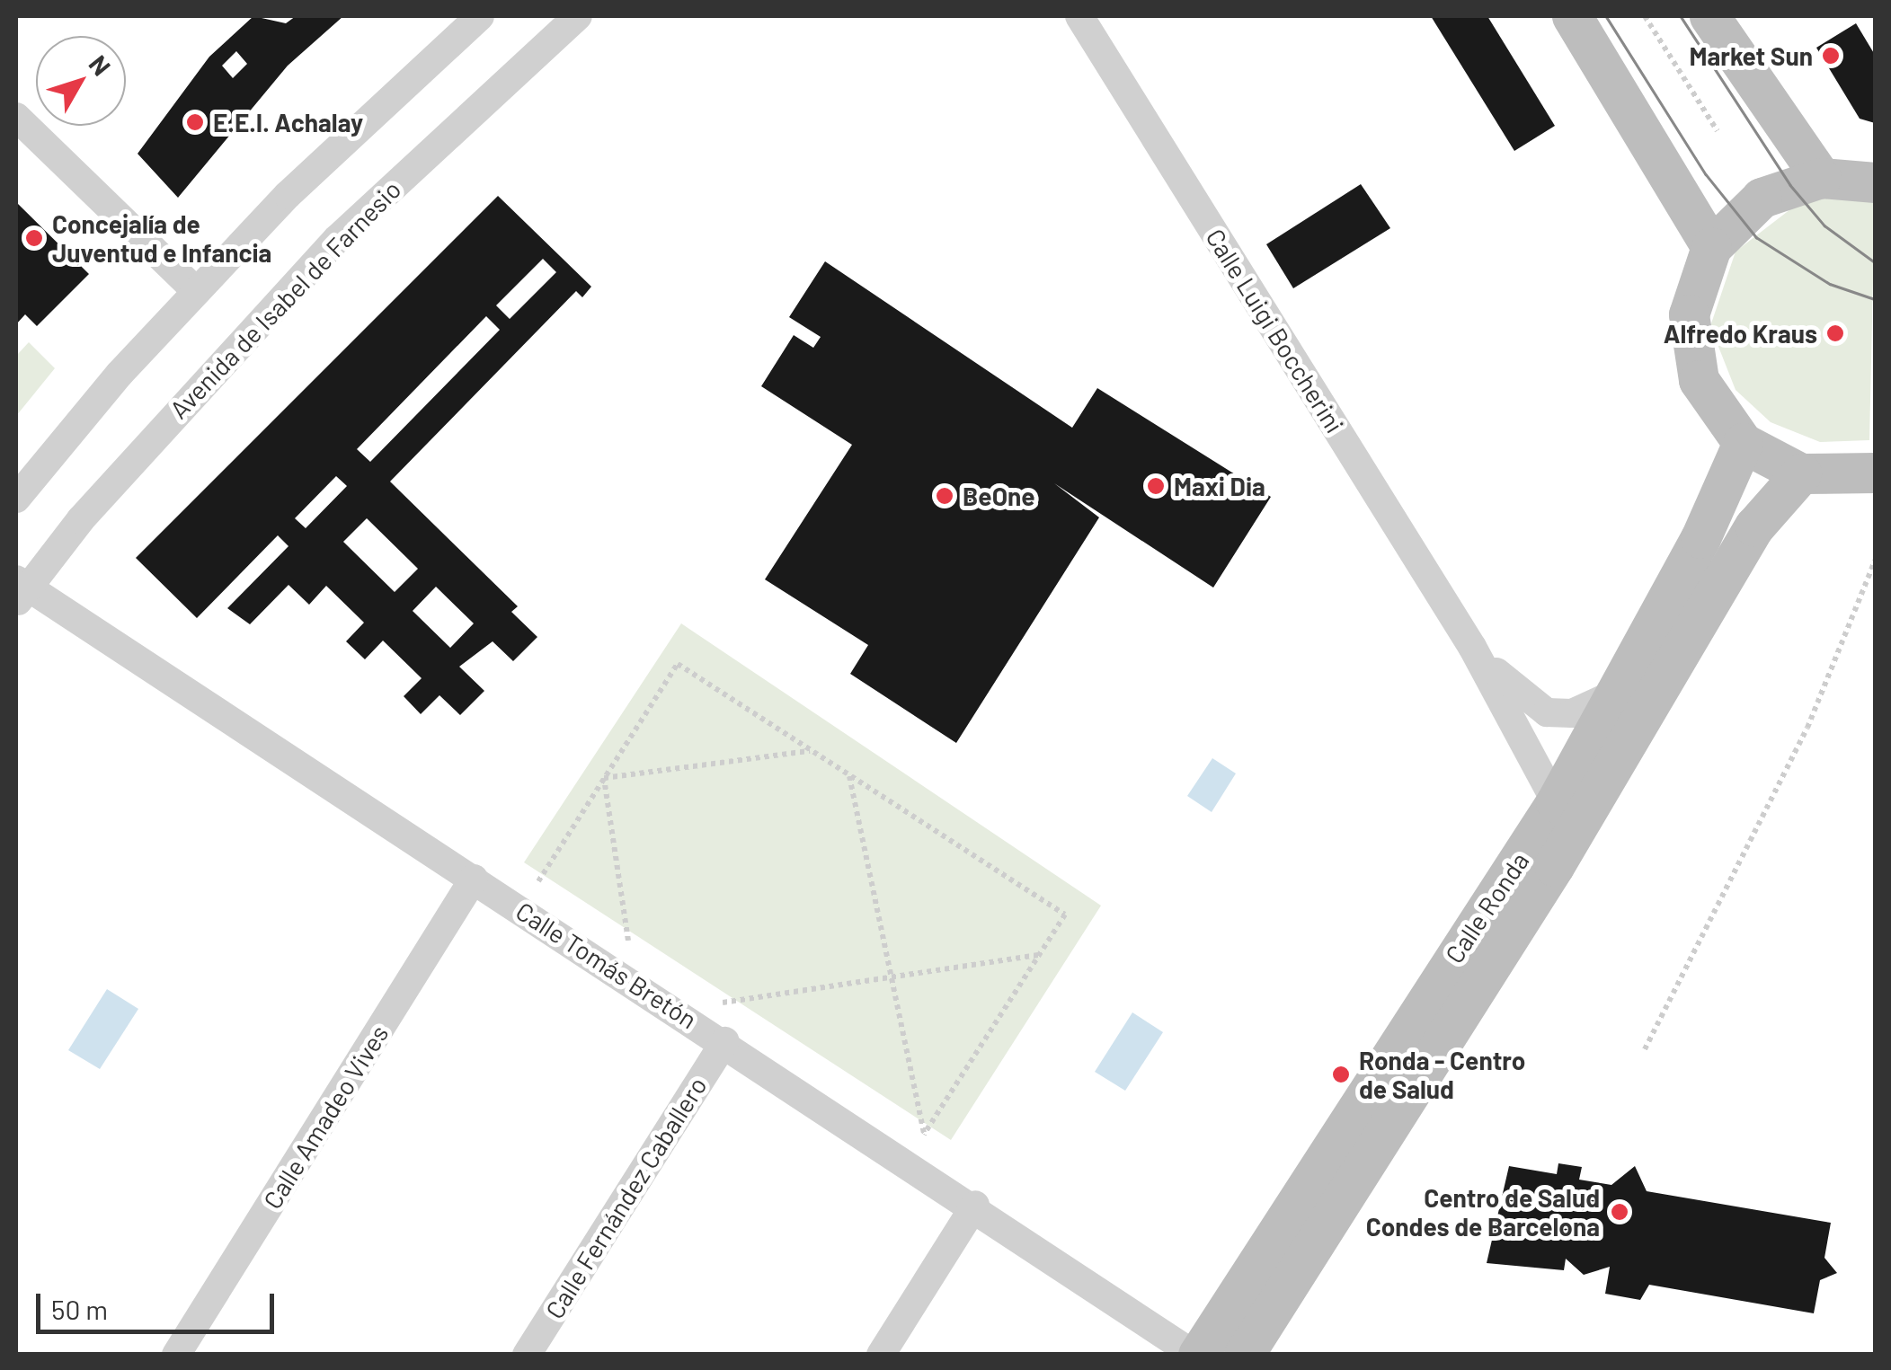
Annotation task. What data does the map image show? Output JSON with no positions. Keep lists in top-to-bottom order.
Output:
{
  "streets": {
    "street": [
      "Avenida de Isabel de Farnesio",
      "Calle Luigi Boccherini",
      "Calle Ronda",
      "Calle Tomás Bretón",
      "Calle Amadeo Vives",
      "Calle Fernández Caballero"
    ]
  },
  "crossings": [
    ["Avenida de Isabel de Farnesio", "Calle Tomás Bretón"],
    ["Calle Luigi Boccherini", "Calle Ronda"],
    ["Calle Ronda", "Calle Tomás Bretón"],
    ["Calle Tomás Bretón", "Calle Amadeo Vives"],
    ["Calle Tomás Bretón", "Calle Fernández Caballero"]
  ],
  "places": [
    "Market Sun",
    "E.E.I. Achalay",
    "Concejalía de Juventud e Infancia",
    "Alfredo Kraus",
    "Maxi Dia",
    "BeOne",
    "Ronda - Centro de Salud",
    "Centro de Salud Condes de Barcelona"
  ],
  "scale_bar": "50 m",
  "north": "top right"
}
